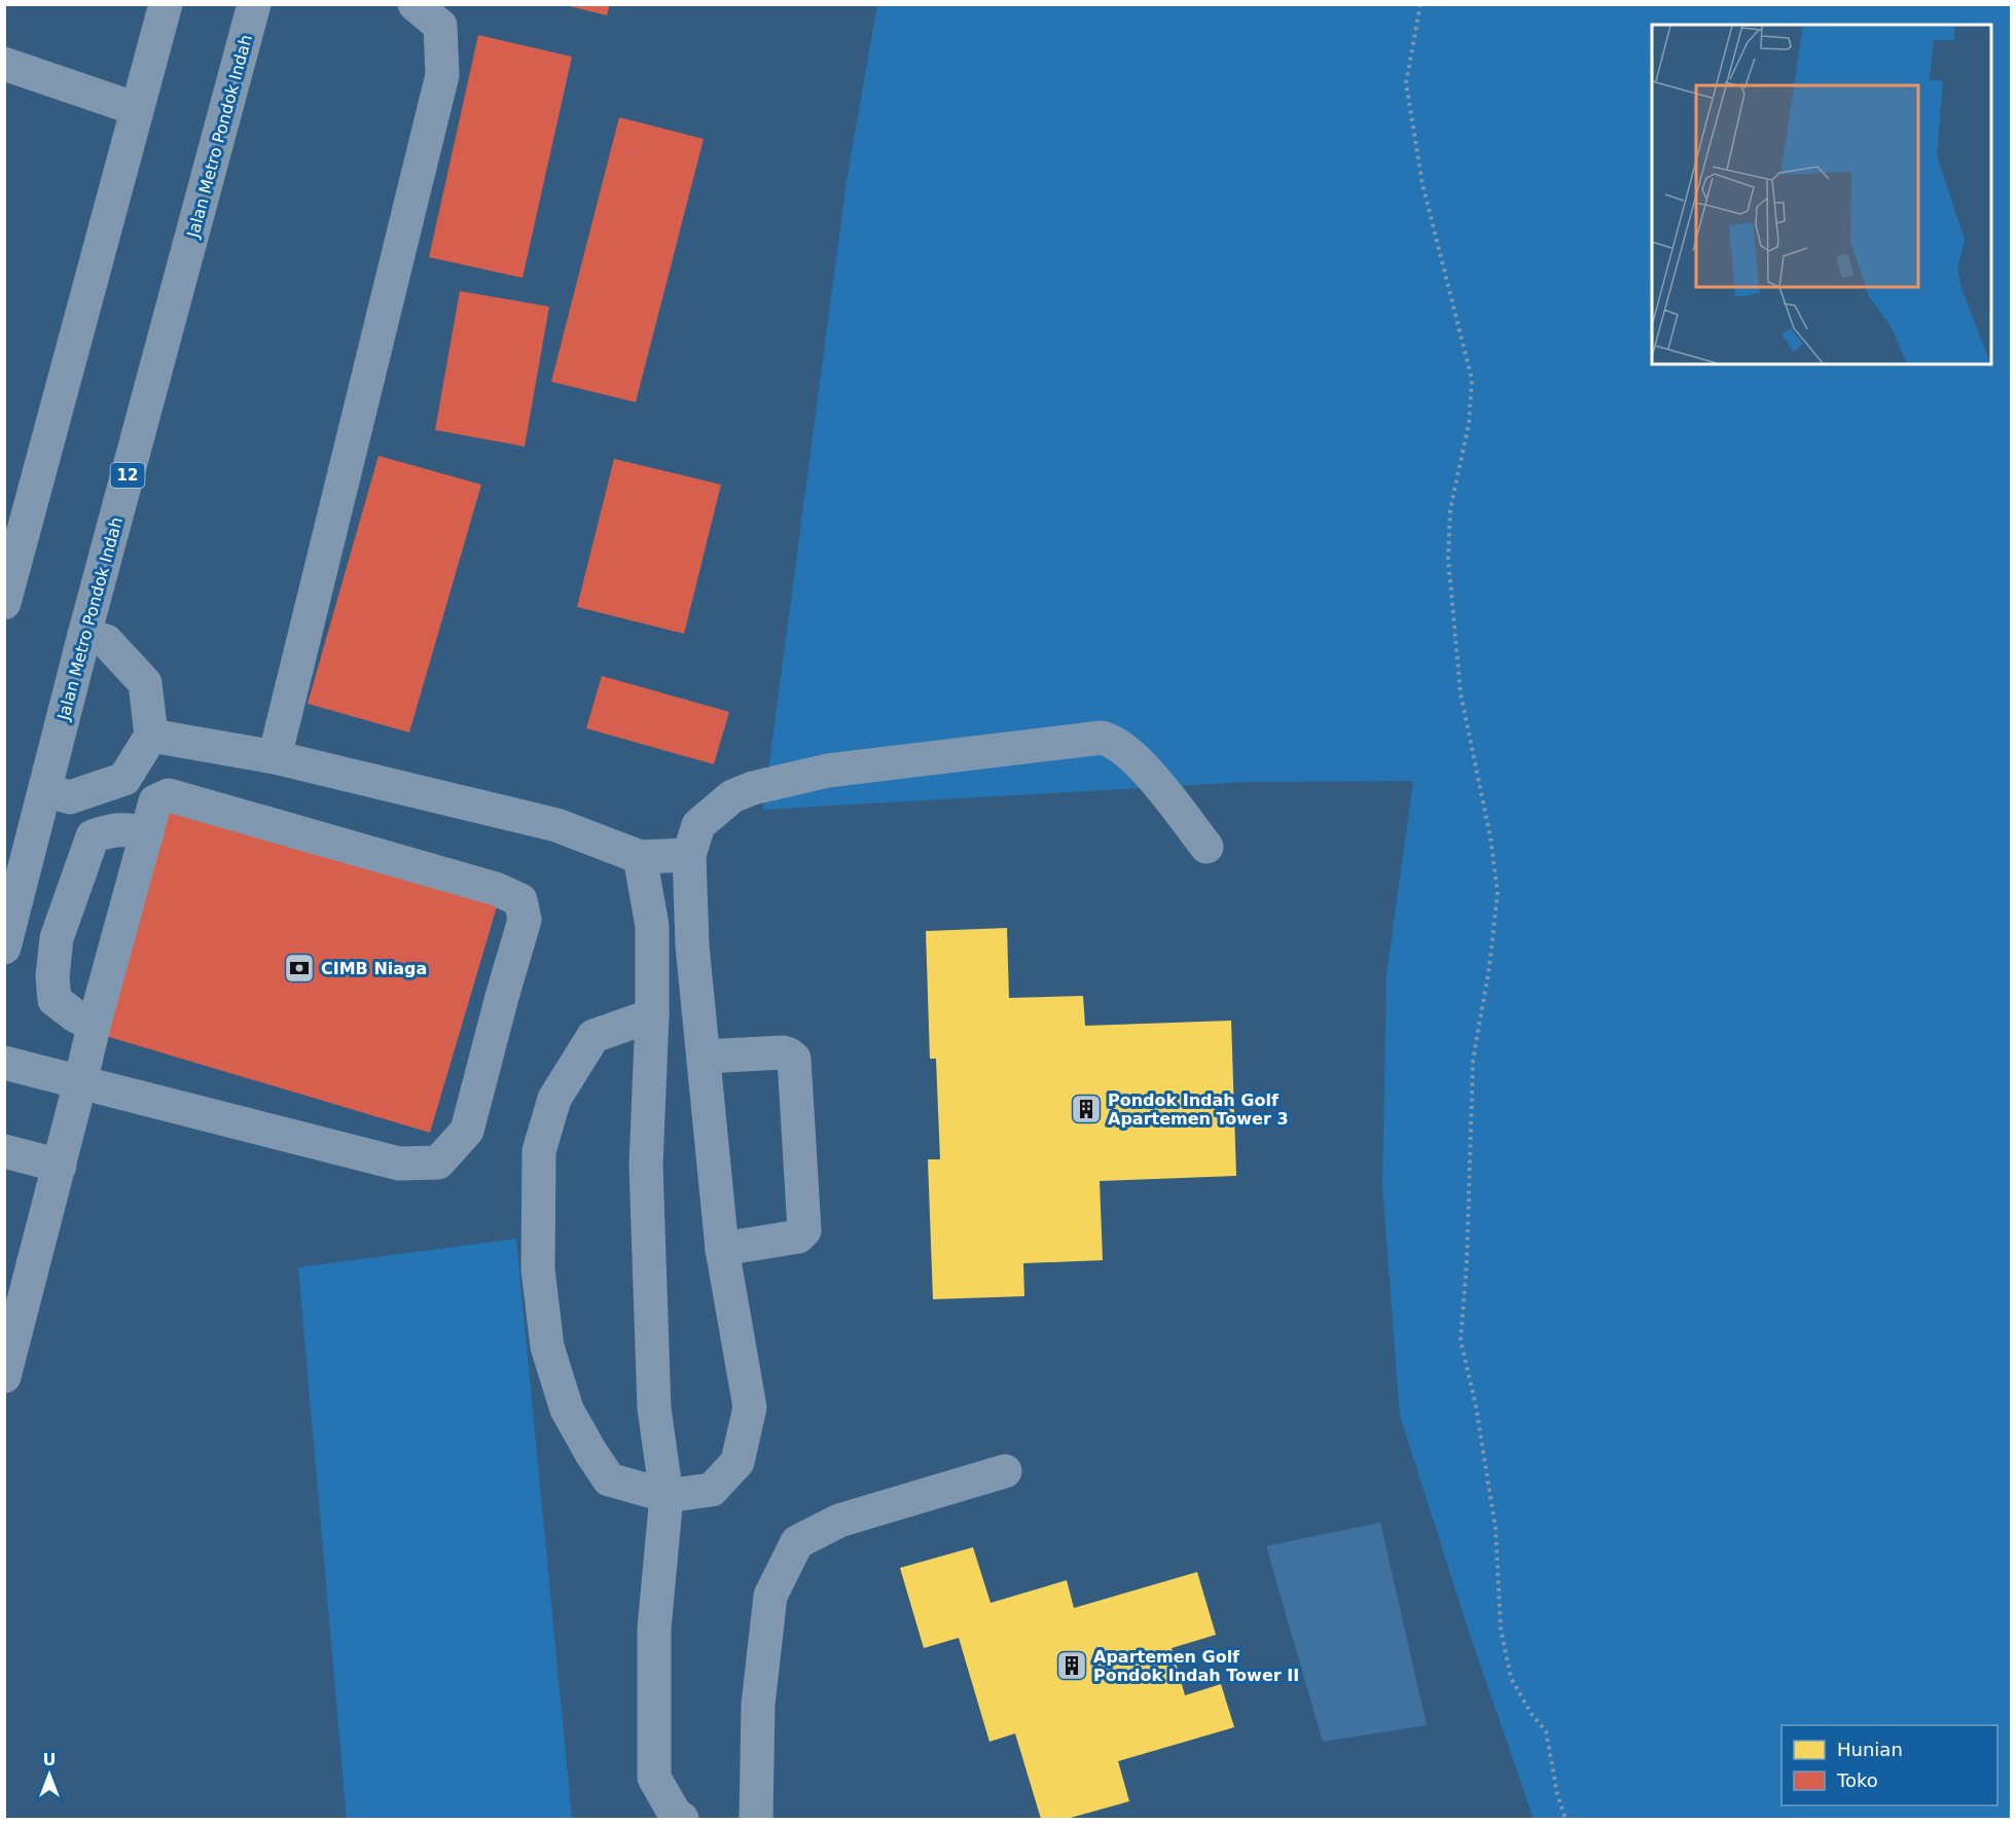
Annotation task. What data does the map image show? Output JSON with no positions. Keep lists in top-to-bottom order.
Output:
{
  "streets": {
    "highway": ["Jalan Metro Pondok Indah", "12"]
  },
  "places": {
    "bank": ["CIMB Niaga"],
    "building": ["Pondok Indah Golf Apartemen Tower 3", "Apartemen Golf Pondok Indah Tower II"]
  },
  "legend": ["Hunian", "Toko"],
  "north": "top"
}
